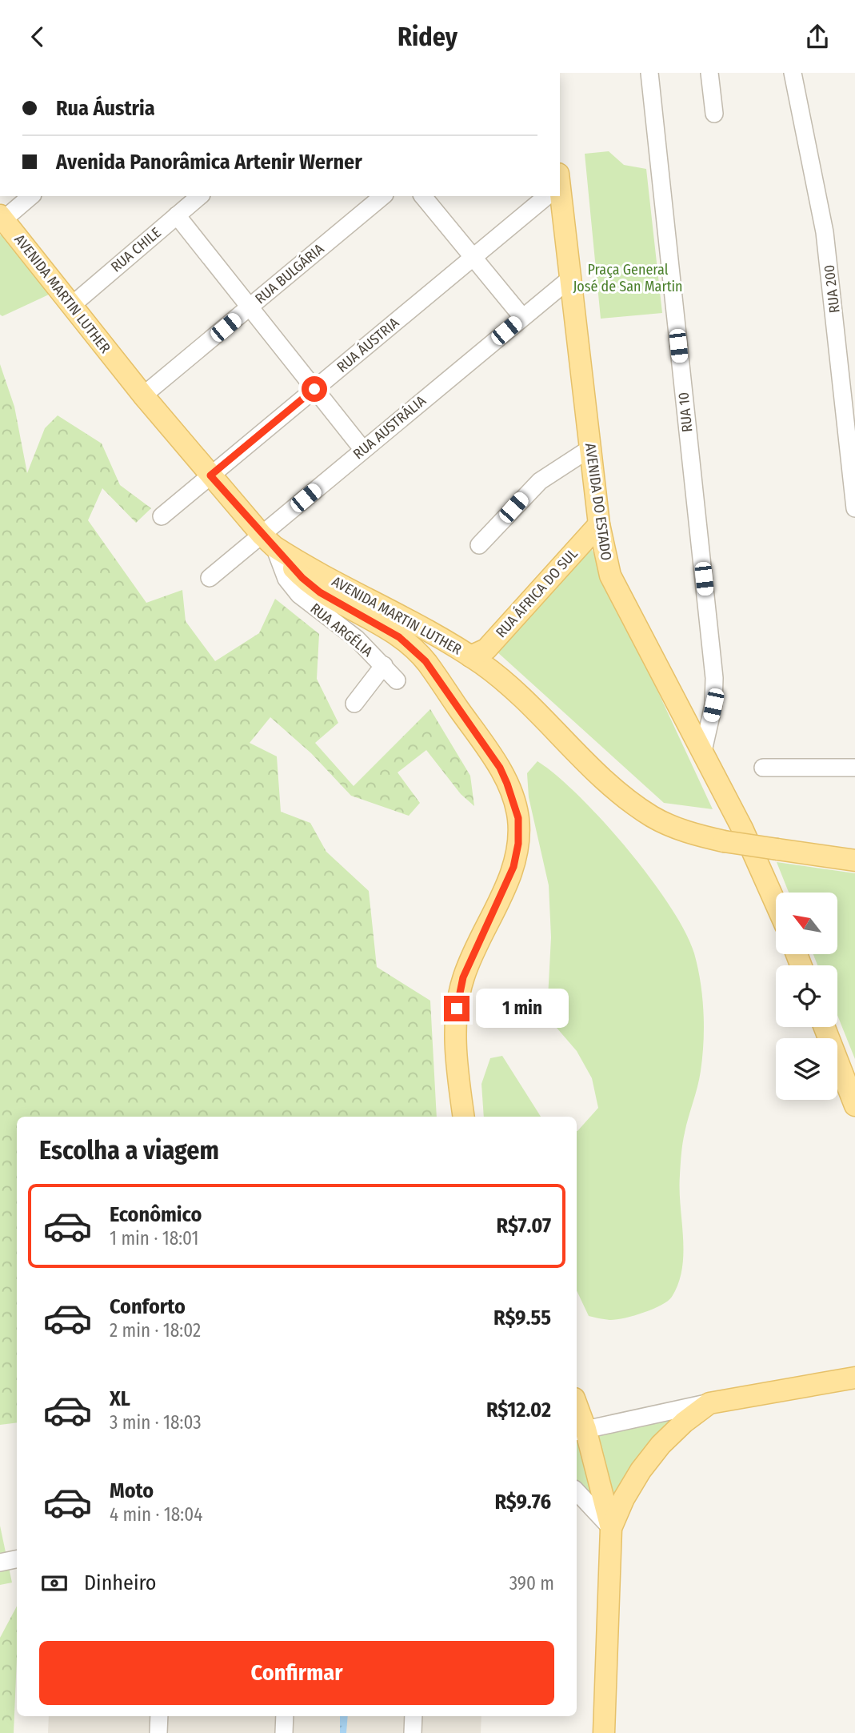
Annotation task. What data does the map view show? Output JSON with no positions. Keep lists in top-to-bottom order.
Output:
{
  "streets": {
    "main road": ["AVENIDA MARTIN LUTHER", "AVENIDA DO ESTADO", "RUA ÁFRICA DO SUL"],
    "street": [
      "RUA CHILE",
      "RUA BULGÁRIA",
      "RUA 200",
      "RUA ÁUSTRIA",
      "RUA 10",
      "RUA AUSTRÁLIA",
      "RUA ARGÉLIA"
    ]
  },
  "crossings": [
    ["RUA CHILE", "AVENIDA MARTIN LUTHER"],
    ["RUA BULGÁRIA", "AVENIDA MARTIN LUTHER"],
    ["AVENIDA MARTIN LUTHER", "RUA ÁUSTRIA"],
    ["AVENIDA MARTIN LUTHER", "RUA AUSTRÁLIA"],
    ["AVENIDA MARTIN LUTHER", "RUA ÁFRICA DO SUL"],
    ["AVENIDA MARTIN LUTHER", "RUA ARGÉLIA"],
    ["RUA 10", "AVENIDA DO ESTADO"],
    ["RUA AUSTRÁLIA", "AVENIDA DO ESTADO"],
    ["RUA AUSTRÁLIA", "RUA ARGÉLIA"],
    ["AVENIDA DO ESTADO", "RUA ÁFRICA DO SUL"]
  ],
  "parks": ["Praça General José de San Martin"],
  "north": "top left",
  "page": {
    "header": "Ridey",
    "banner": ["Rua Áustria", "Avenida Panorâmica Artenir Werner"],
    "bubble": "1 min",
    "heading": "Escolha a viagem",
    "list": [
      {
        "name": "Econômico",
        "note": "1 min · 18:01",
        "value": "R$7.07"
      },
      {
        "name": "Conforto",
        "note": "2 min · 18:02",
        "value": "R$9.55"
      },
      {
        "name": "XL",
        "note": "3 min · 18:03",
        "value": "R$12.02"
      },
      {
        "name": "Moto",
        "note": "4 min · 18:04",
        "value": "R$9.76"
      }
    ],
    "pay": ["Dinheiro", "390 m"],
    "buttons": "Confirmar"
  }
}
